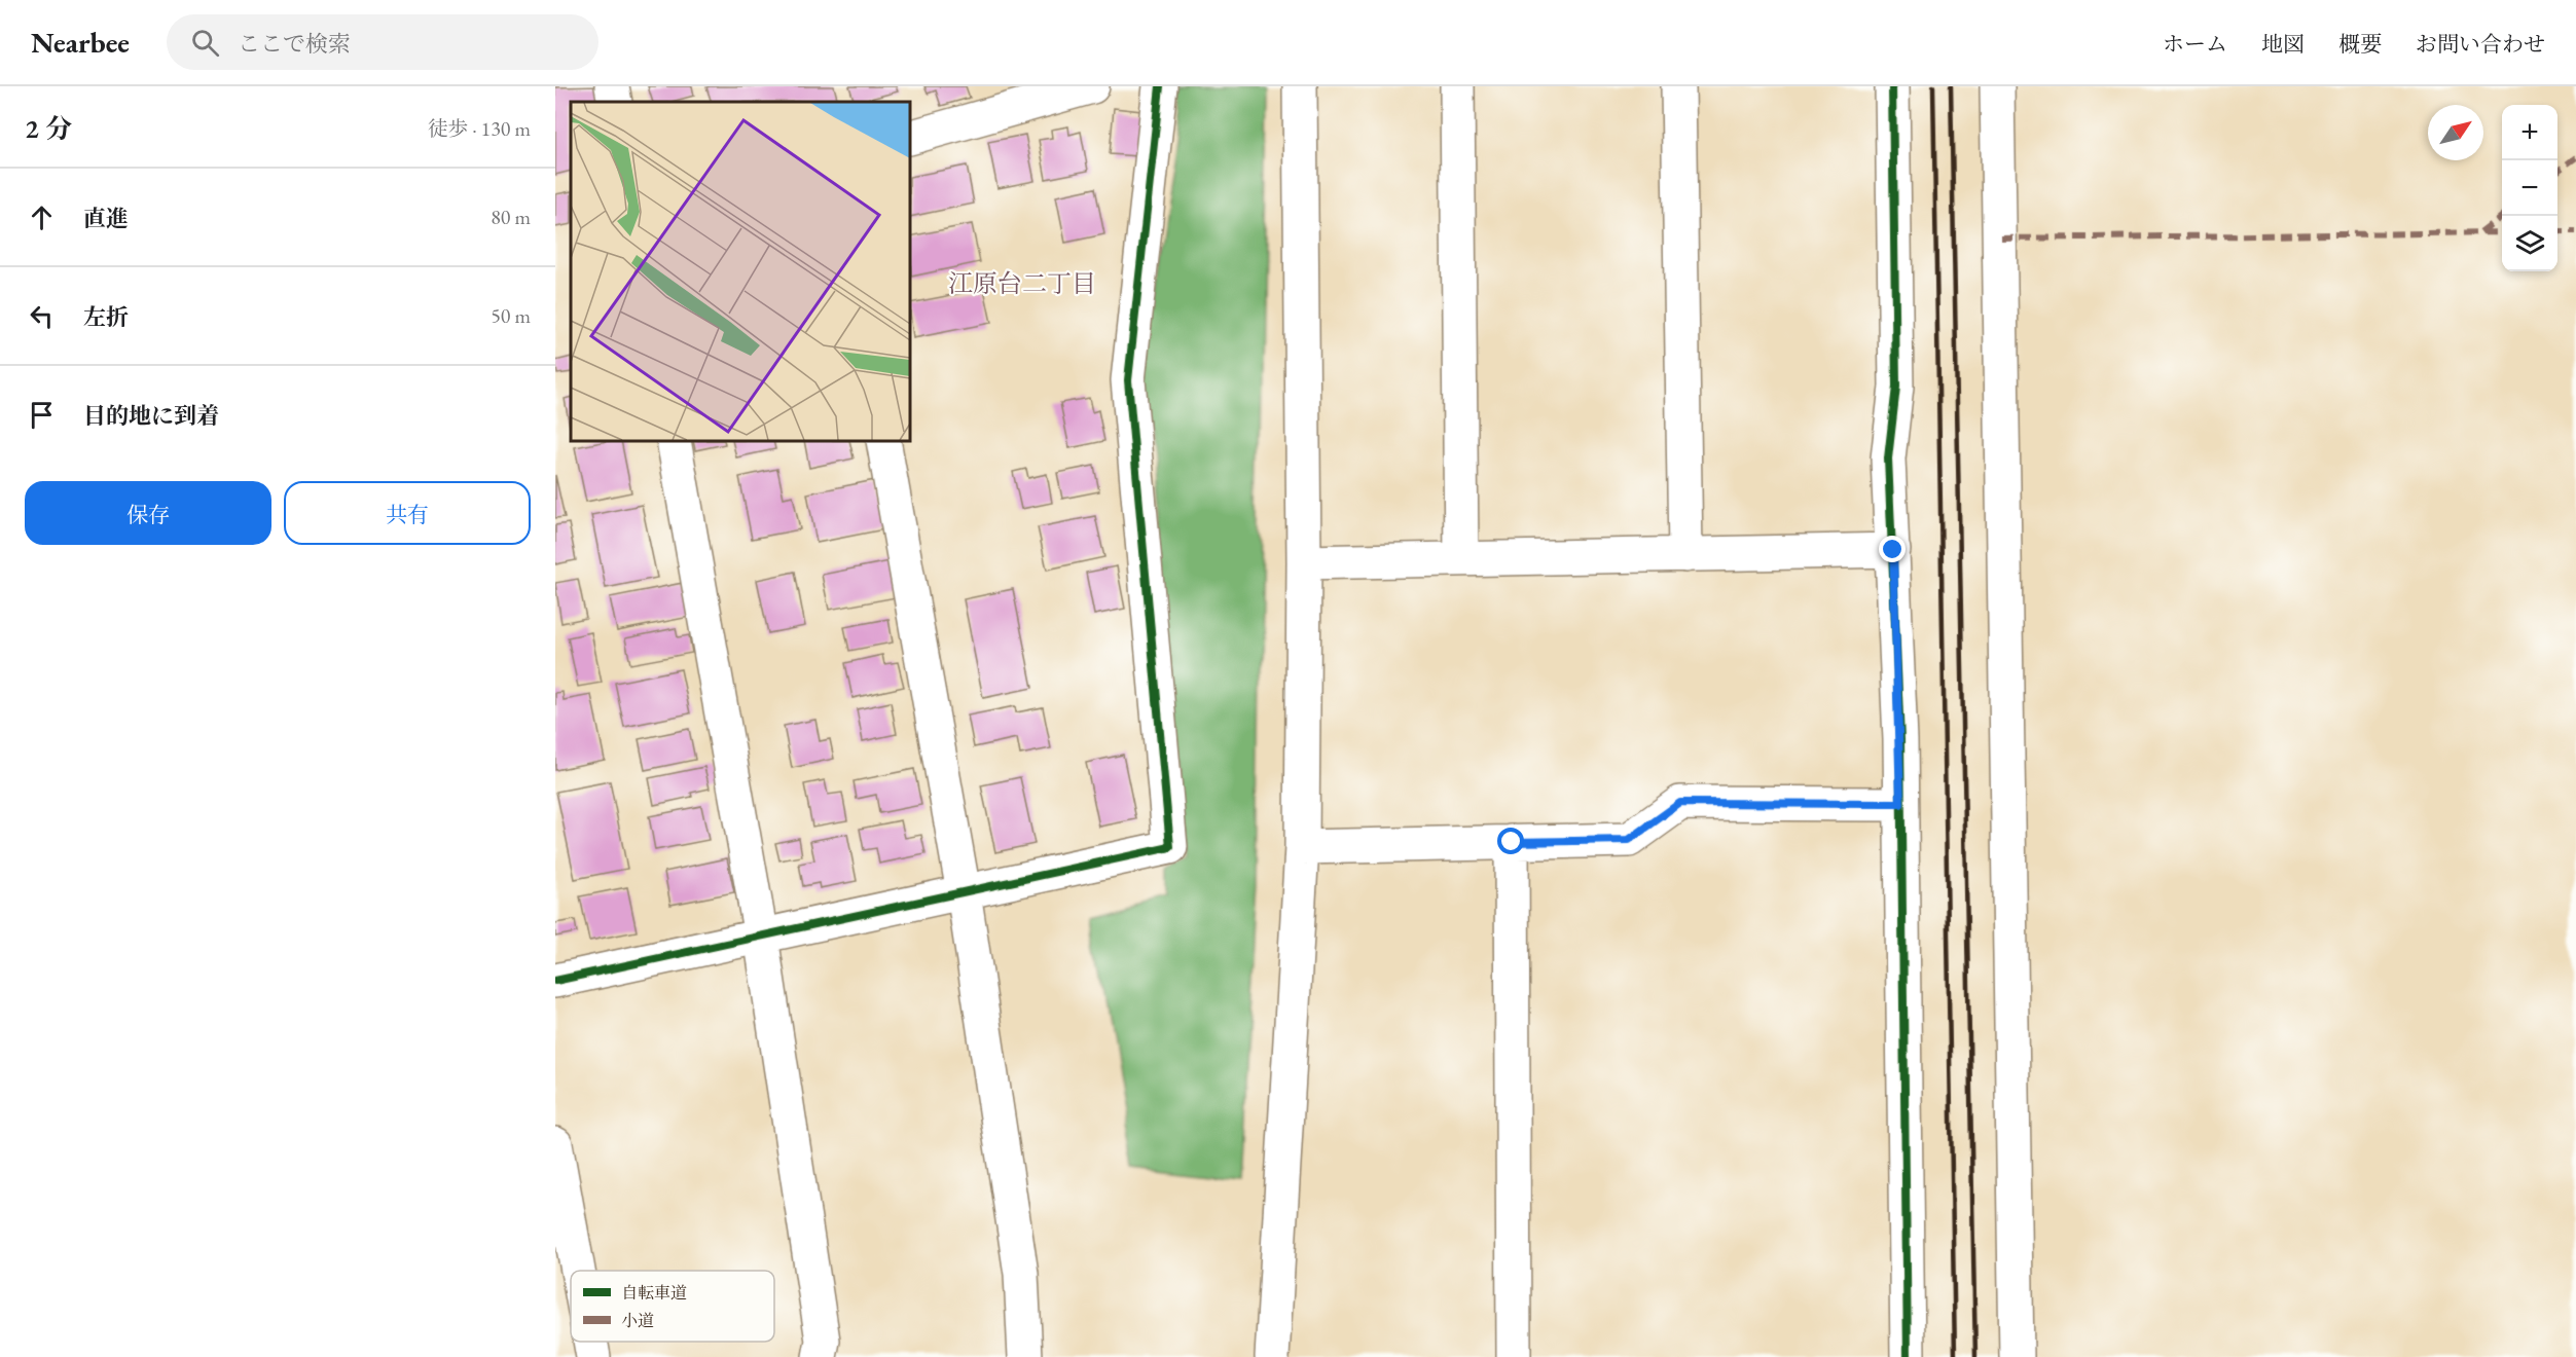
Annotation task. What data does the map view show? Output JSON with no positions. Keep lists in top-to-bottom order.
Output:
{
  "districts": ["江原台二丁目"],
  "legend": ["自転車道", "小道"],
  "north": "top right",
  "page": {
    "header": "Nearbee",
    "search": "ここで検索",
    "nav": [
      "ホーム",
      "地図",
      "概要",
      "お問い合わせ"
    ],
    "heading": ["2 分", "徒歩 · 130 m"],
    "map_buttons": ["+", "−"],
    "list": [
      ["直進", "80 m"],
      ["左折", "50 m"],
      "目的地に到着"
    ],
    "buttons": ["保存", "共有"]
  }
}
